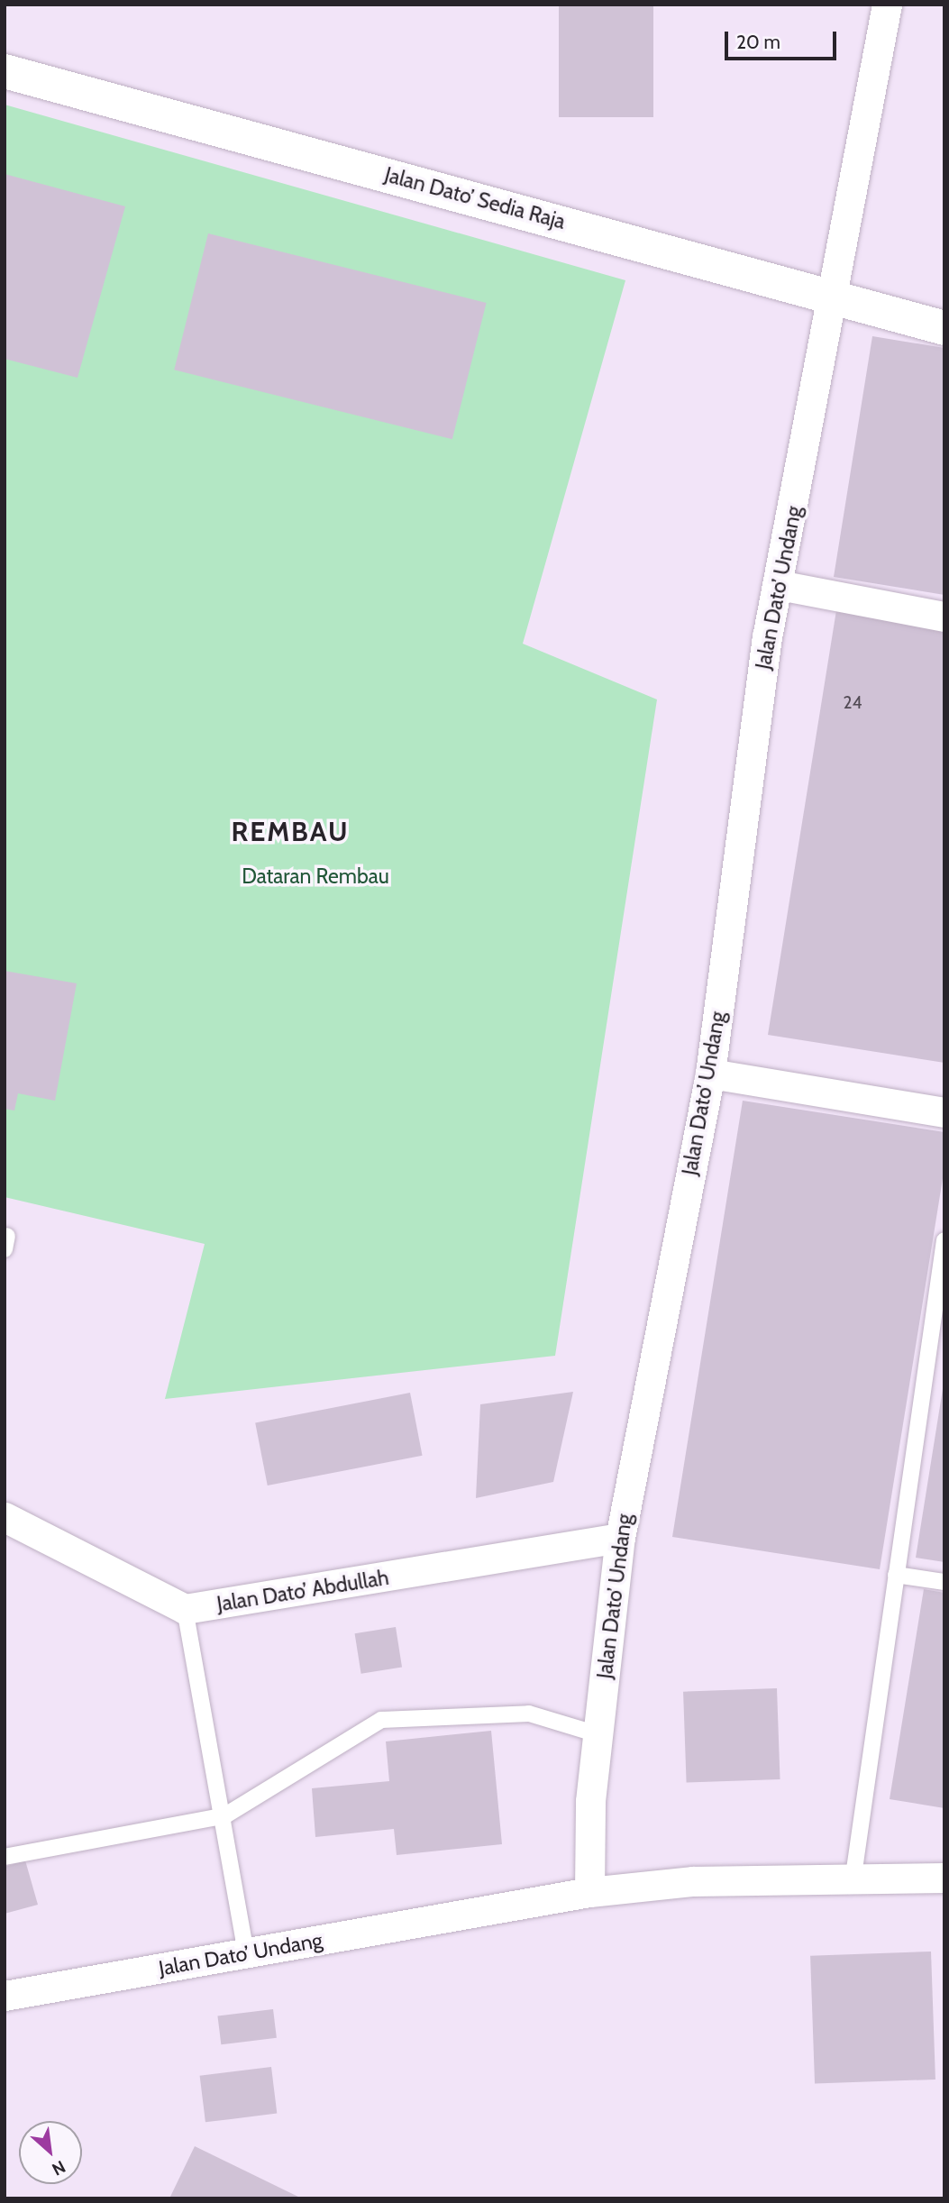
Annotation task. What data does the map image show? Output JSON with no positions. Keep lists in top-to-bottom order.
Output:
{
  "streets": {
    "street": ["Jalan Dato’ Sedia Raja", "Jalan Dato’ Undang", "Jalan Dato’ Abdullah"]
  },
  "crossings": [
    ["Jalan Dato’ Sedia Raja", "Jalan Dato’ Undang"],
    ["Jalan Dato’ Undang", "Jalan Dato’ Abdullah"]
  ],
  "districts": ["REMBAU"],
  "parks": ["Dataran Rembau"],
  "house_numbers": ["24"],
  "scale_bar": "20 m",
  "north": "bottom right"
}
